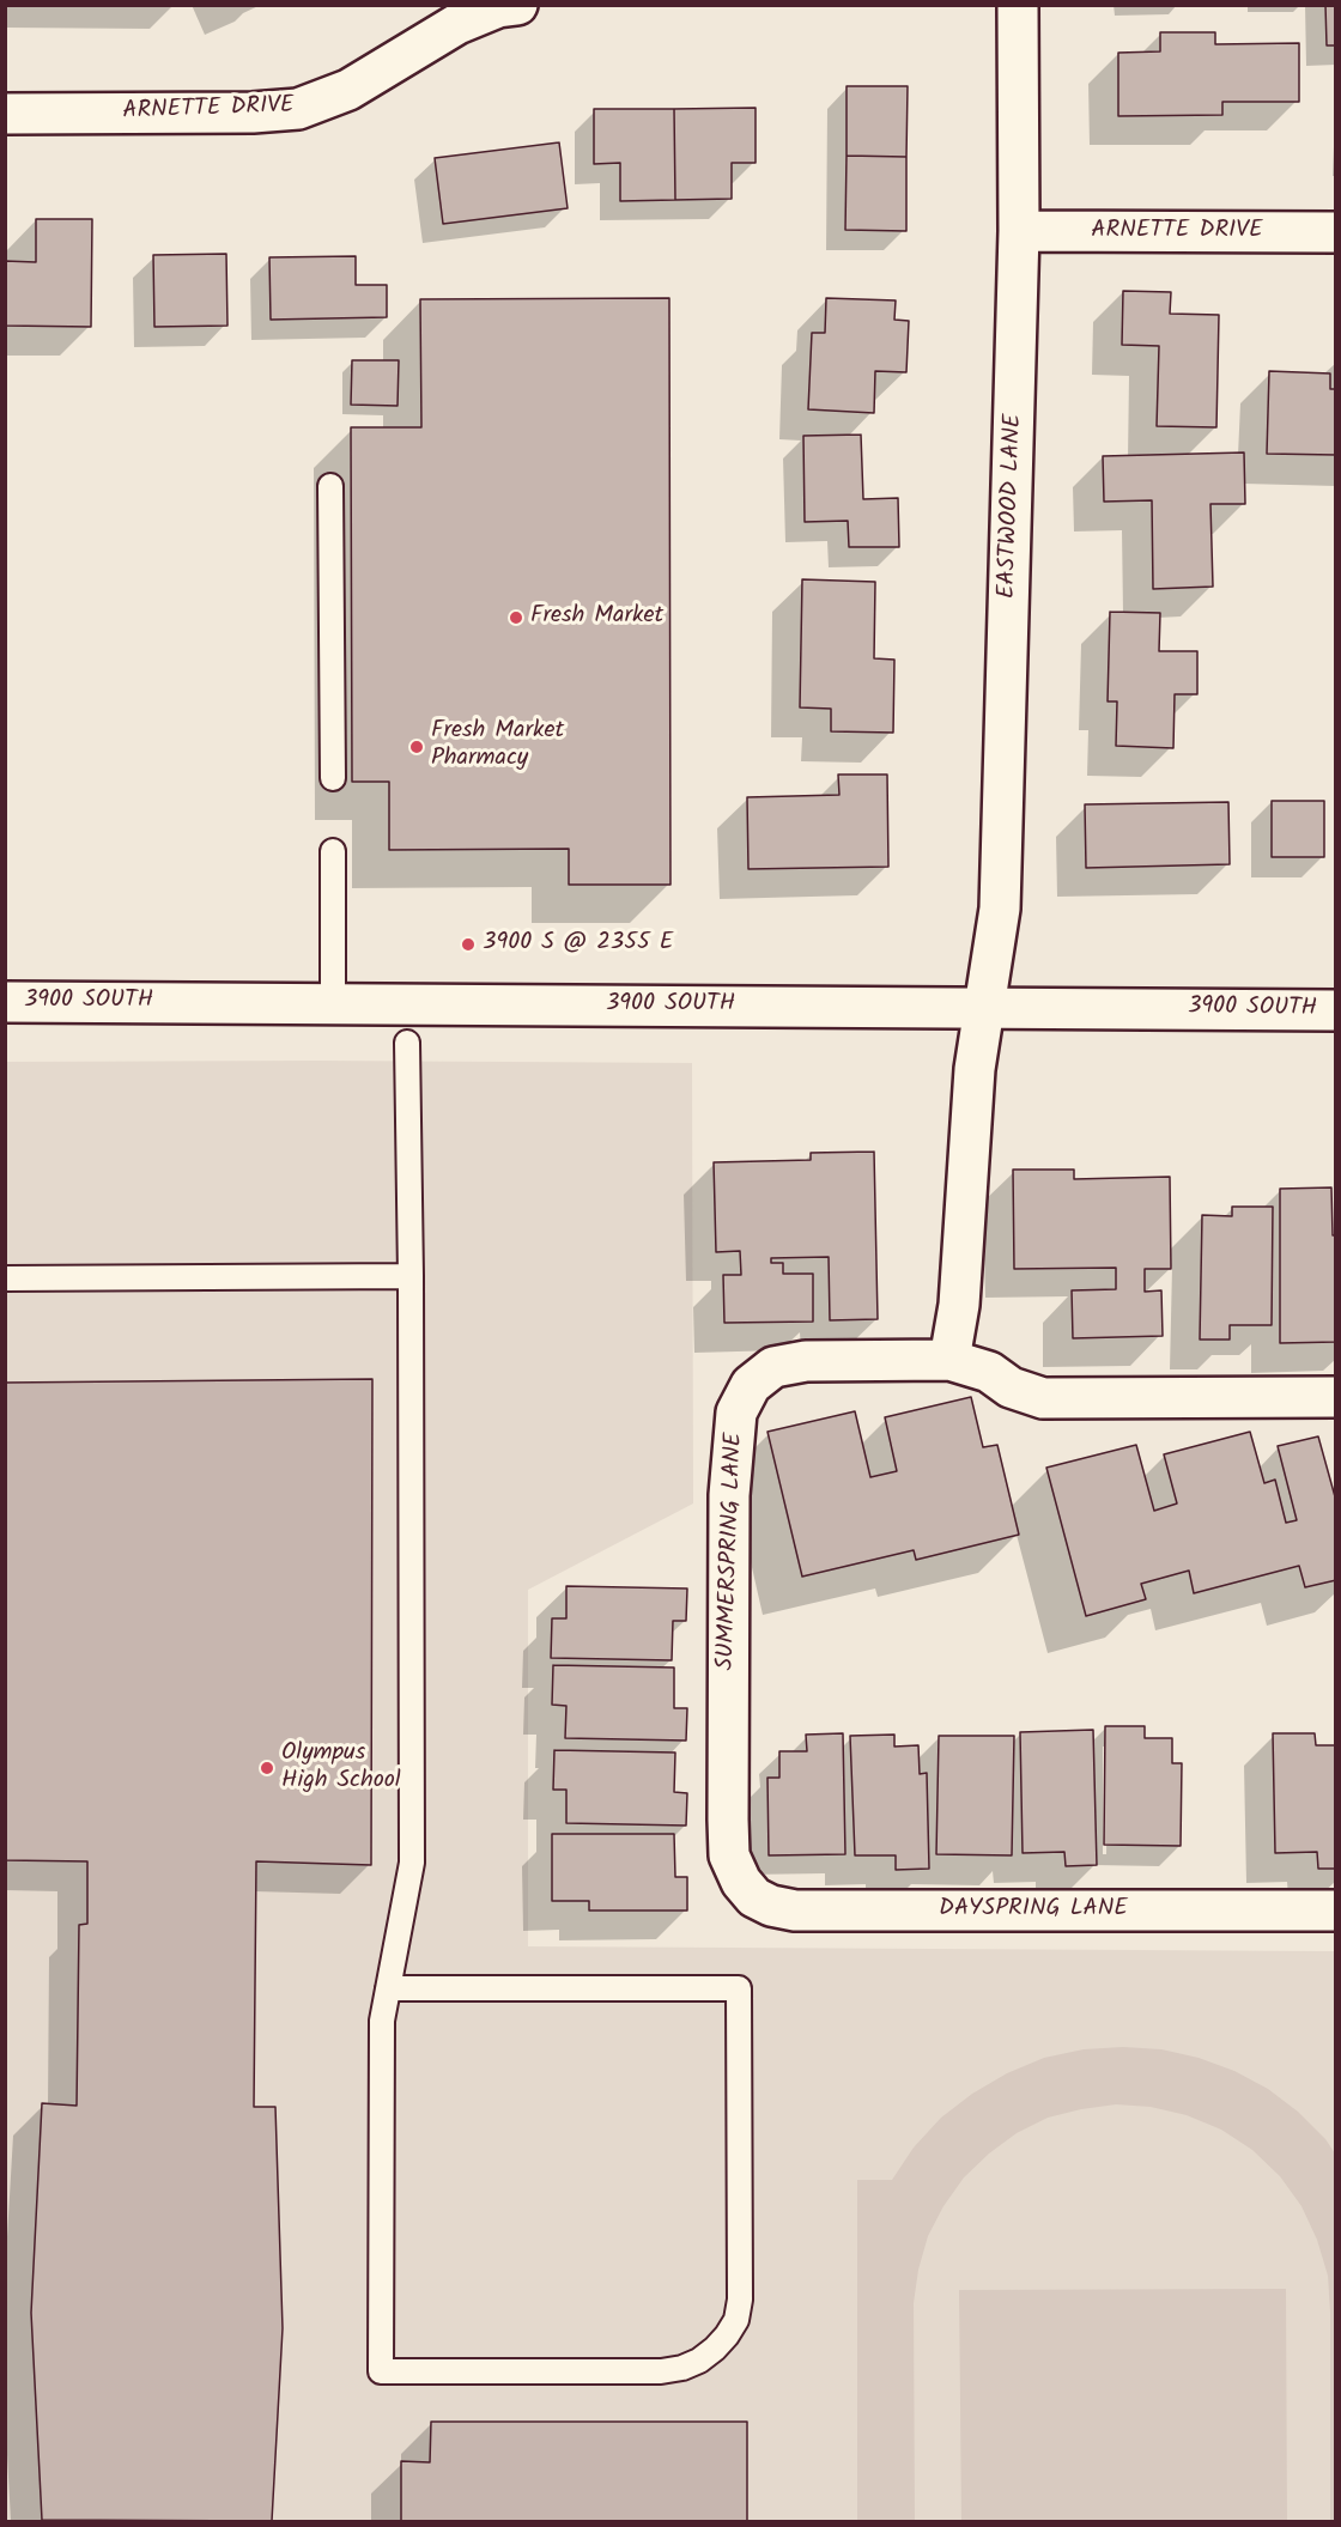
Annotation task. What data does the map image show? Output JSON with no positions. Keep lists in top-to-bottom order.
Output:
{
  "streets": {
    "street": [
      "ARNETTE DRIVE",
      "EASTWOOD LANE",
      "3900 SOUTH",
      "SUMMERSPRING LANE",
      "DAYSPRING LANE"
    ]
  },
  "crossings": [
    ["ARNETTE DRIVE", "EASTWOOD LANE"],
    ["EASTWOOD LANE", "3900 SOUTH"],
    ["SUMMERSPRING LANE", "DAYSPRING LANE"]
  ],
  "places": [
    "Fresh Market",
    "Fresh Market Pharmacy",
    "3900 S @ 2355 E",
    "Olympus High School"
  ]
}
